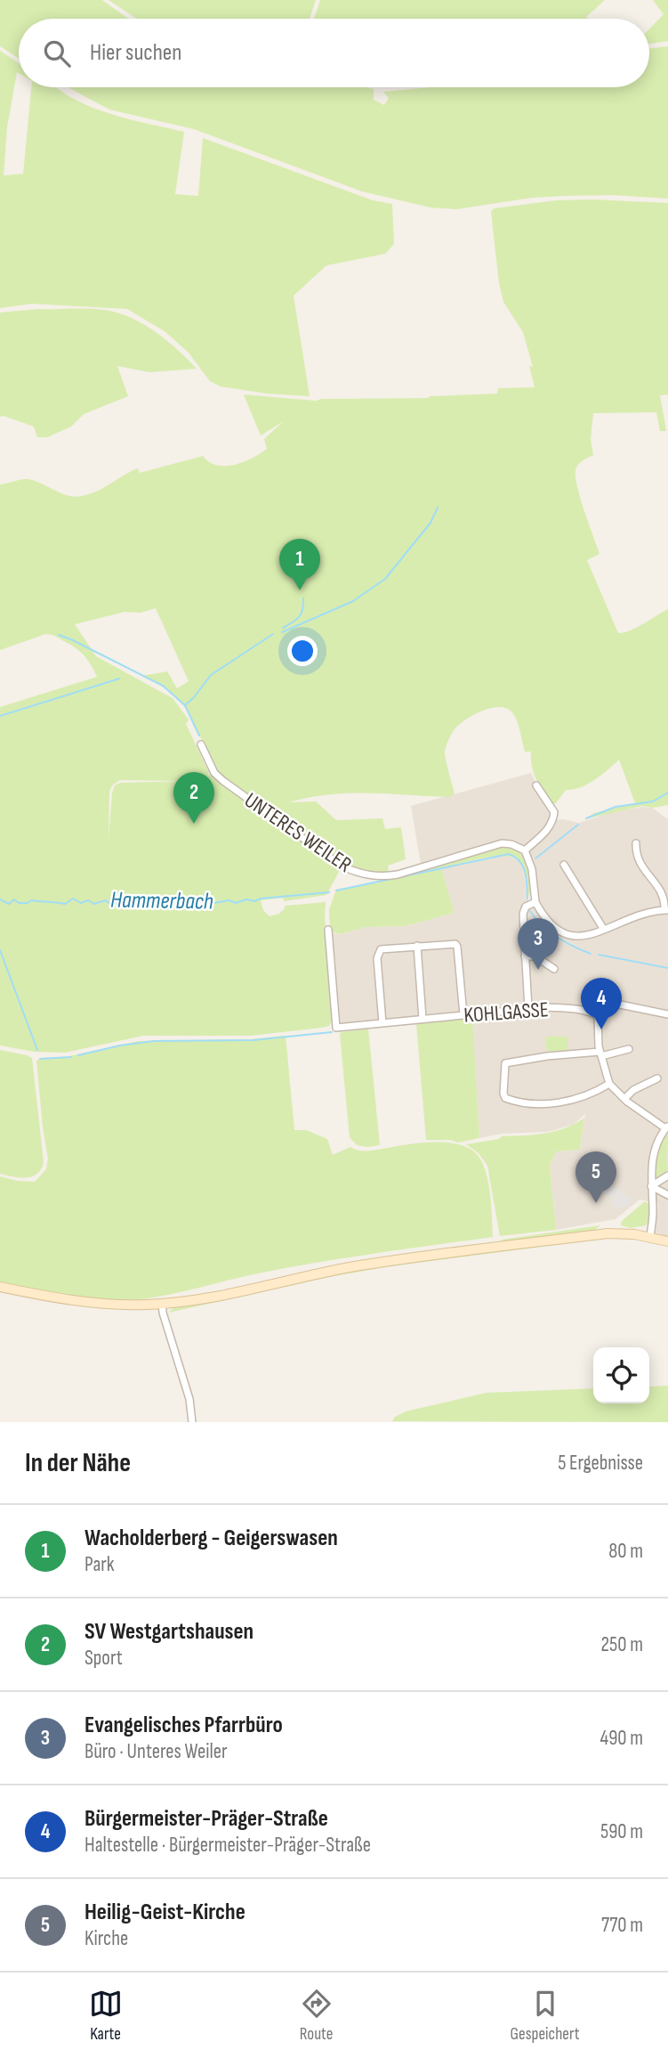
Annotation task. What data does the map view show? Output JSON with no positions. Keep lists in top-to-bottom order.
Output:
{
  "streets": {
    "street": ["UNTERES WEILER", "KOHLGASSE"]
  },
  "water": ["Hammerbach"],
  "page": {
    "search": "Hier suchen",
    "pins": [
      "1",
      "2",
      "3",
      "4",
      "5"
    ],
    "heading": ["In der Nähe", "5 Ergebnisse"],
    "list": [
      {
        "mark": "1",
        "name": "Wacholderberg - Geigerswasen",
        "note": "Park",
        "value": "80 m"
      },
      {
        "mark": "2",
        "name": "SV Westgartshausen",
        "note": "Sport",
        "value": "250 m"
      },
      {
        "mark": "3",
        "name": "Evangelisches Pfarrbüro",
        "note": "Büro · Unteres Weiler",
        "value": "490 m"
      },
      {
        "mark": "4",
        "name": "Bürgermeister-Präger-Straße",
        "note": "Haltestelle · Bürgermeister-Präger-Straße",
        "value": "590 m"
      },
      {
        "mark": "5",
        "name": "Heilig-Geist-Kirche",
        "note": "Kirche",
        "value": "770 m"
      }
    ],
    "nav": ["Karte", "Route", "Gespeichert"]
  }
}
